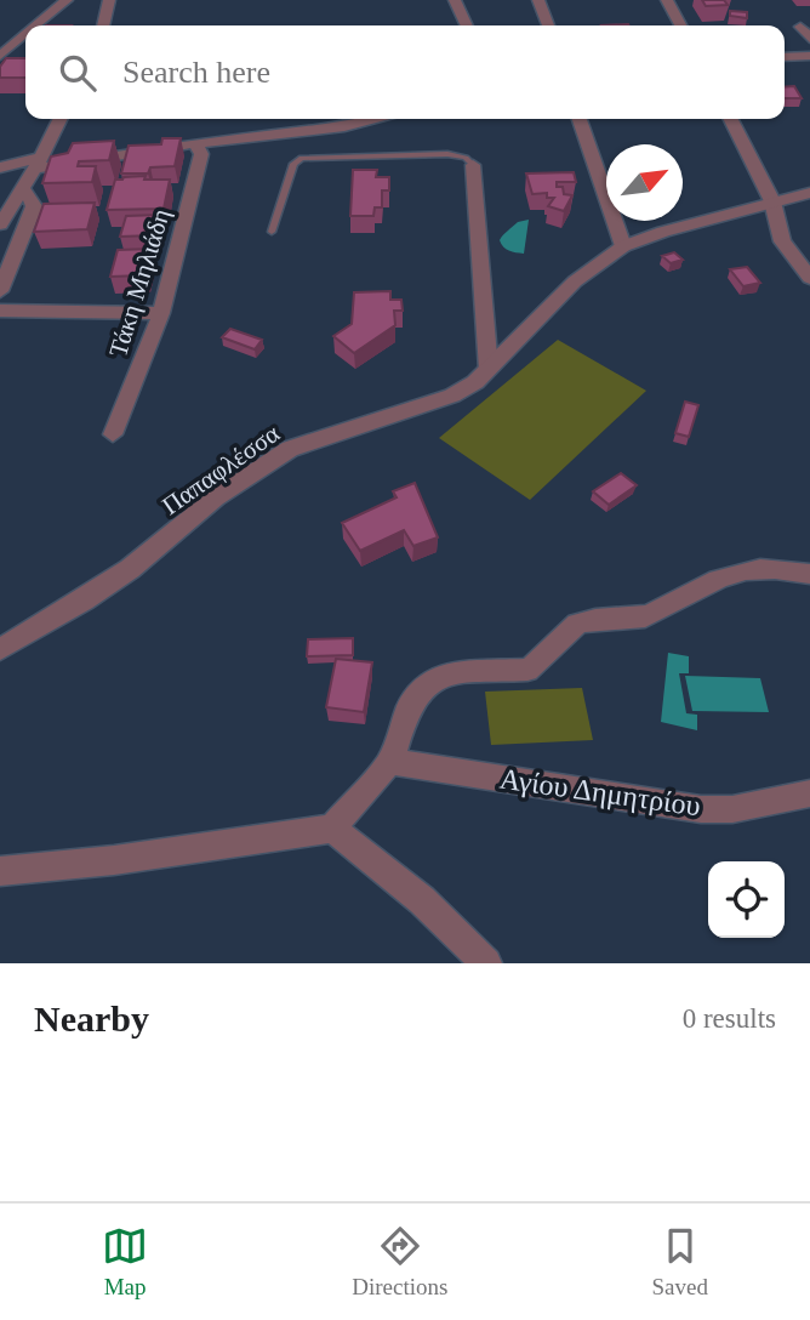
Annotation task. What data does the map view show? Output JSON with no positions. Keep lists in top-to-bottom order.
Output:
{
  "streets": {
    "street": ["Τάκη Μηλιάδη", "Παπαφλέσσα", "Αγίου Δημητρίου"]
  },
  "north": "top right",
  "page": {
    "search": "Search here",
    "heading": ["Nearby", "0 results"],
    "nav": ["Map", "Directions", "Saved"]
  }
}
